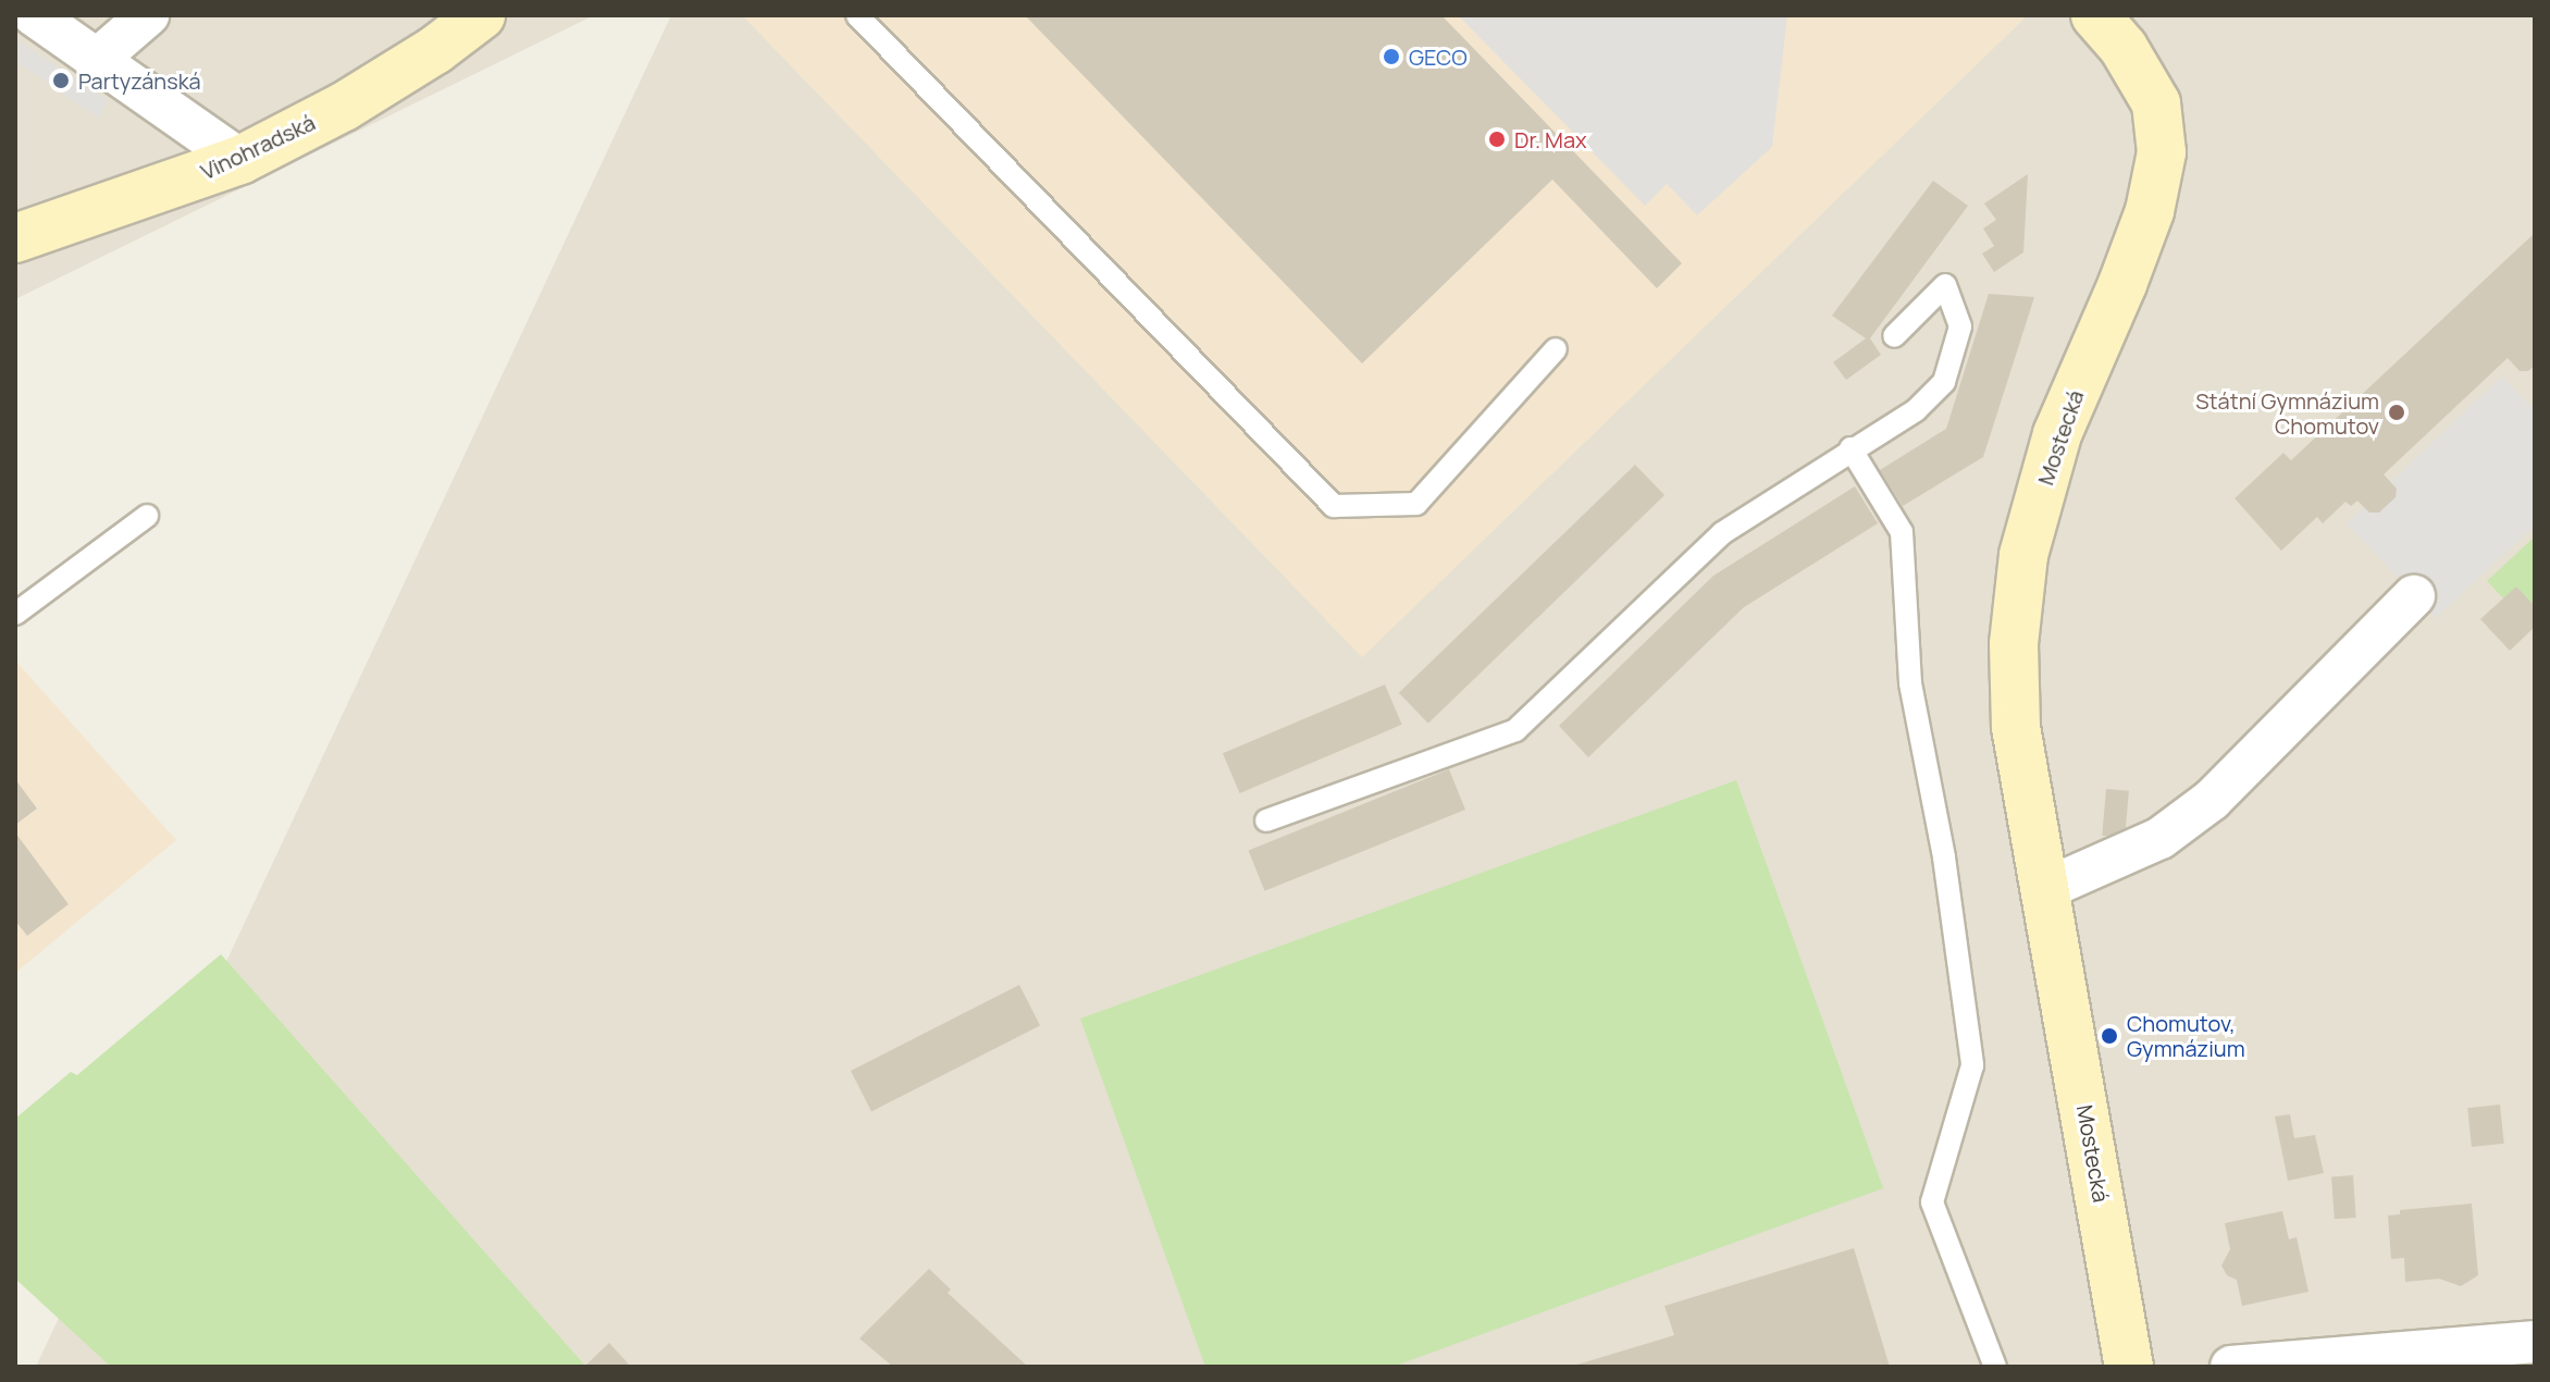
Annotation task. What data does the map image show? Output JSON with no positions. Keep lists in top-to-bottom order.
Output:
{
  "streets": {
    "street": ["Vinohradská", "Mostecká"]
  },
  "places": [
    "GECO",
    "Partyzánská",
    "Dr. Max",
    "Státní Gymnázium Chomutov",
    "Chomutov, Gymnázium"
  ]
}
